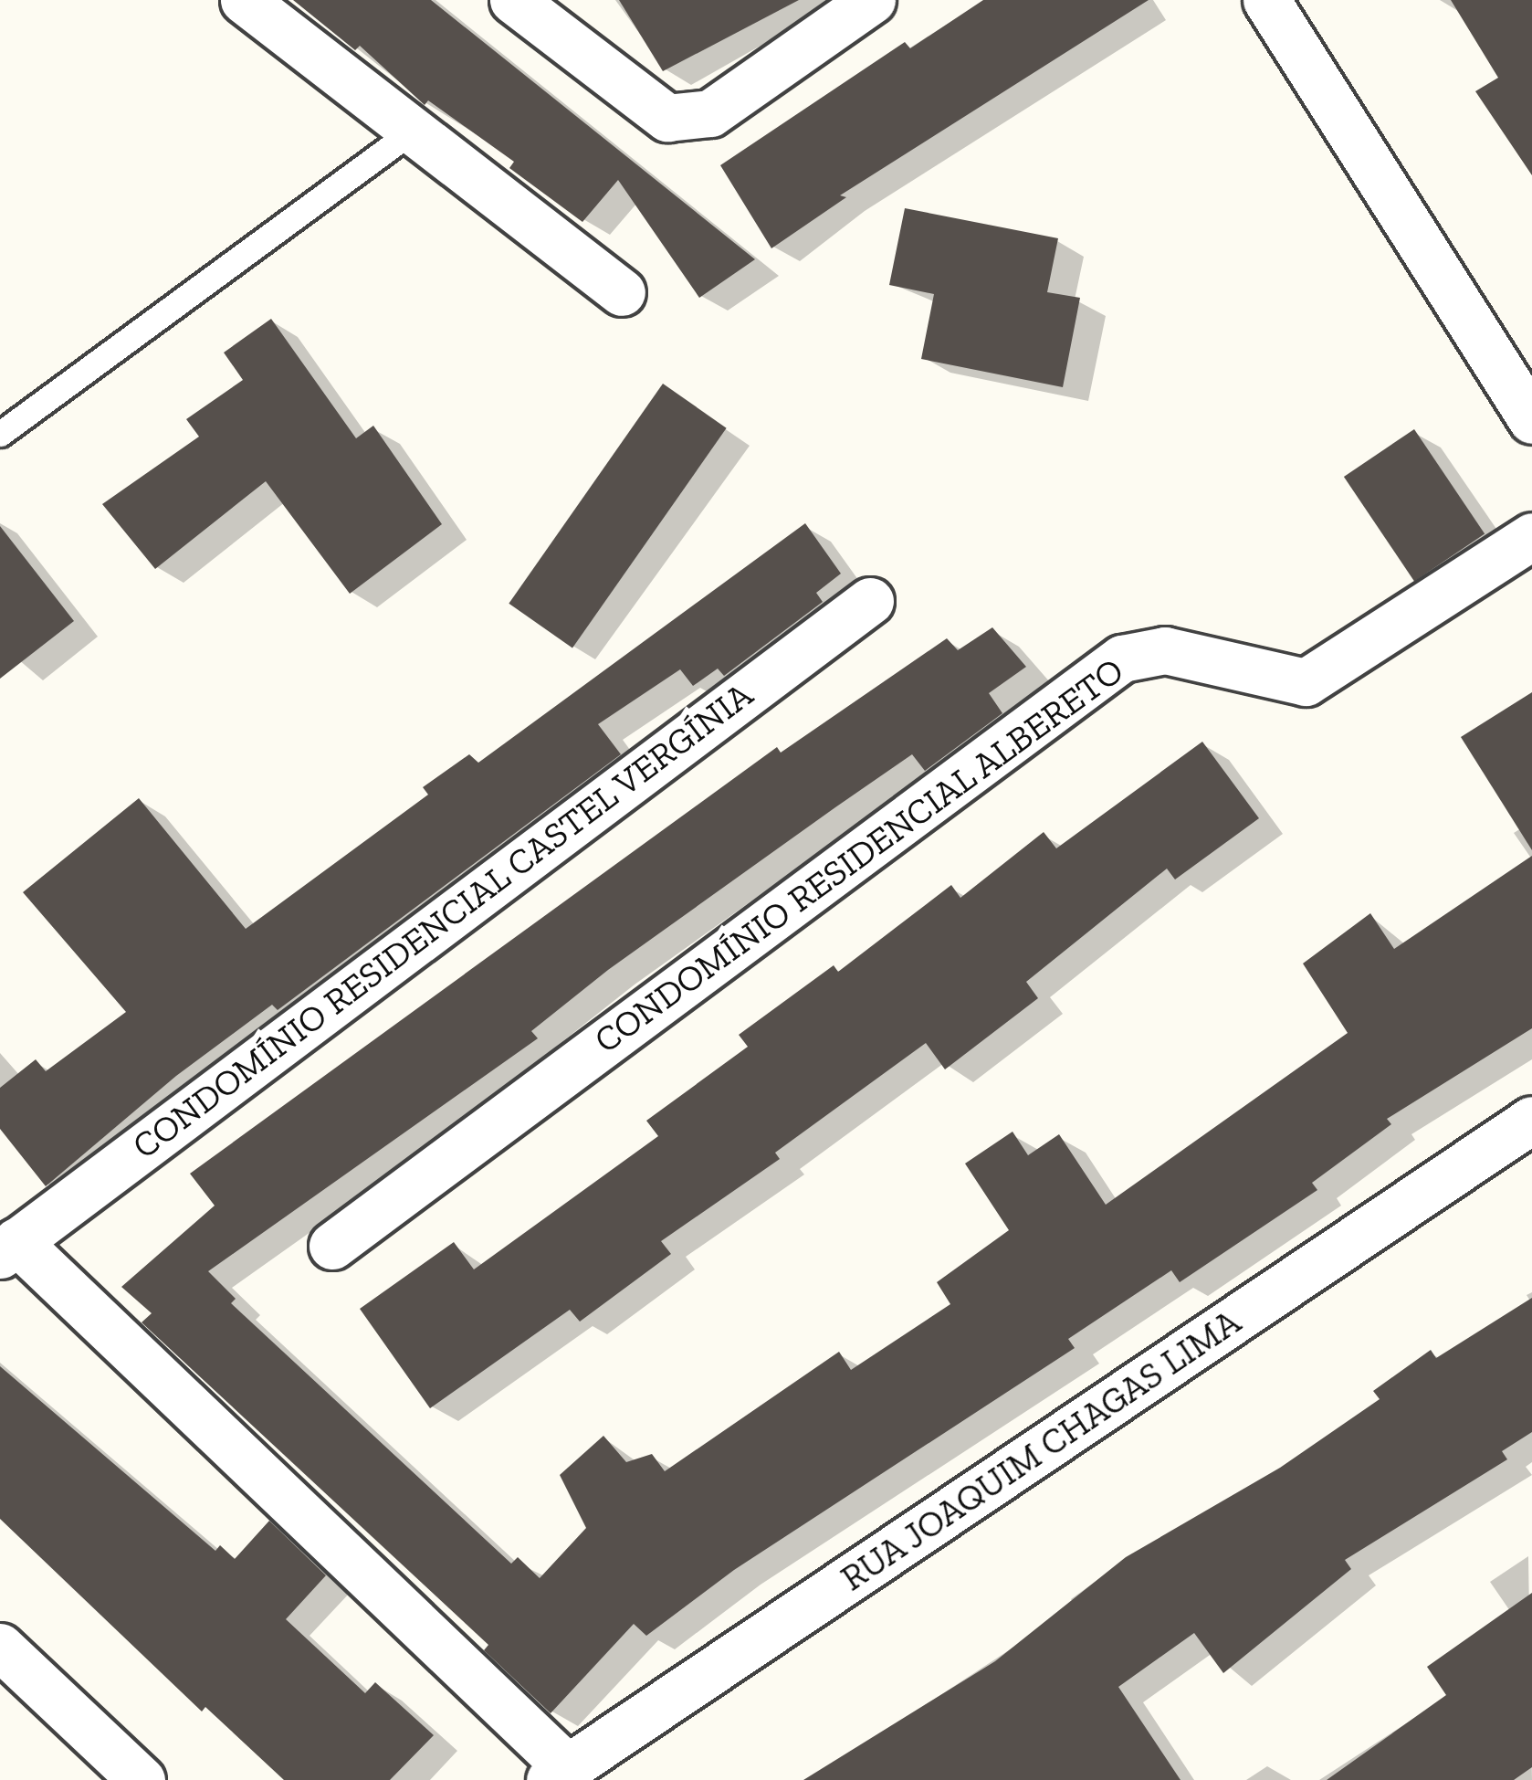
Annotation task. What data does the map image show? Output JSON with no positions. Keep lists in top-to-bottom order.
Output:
{
  "streets": {
    "street": ["CONDOMÍNIO RESIDENCIAL ALBERETO", "CONDOMÍNIO RESIDENCIAL CASTEL VERGÍNIA", "RUA JOAQUIM CHAGAS LIMA"]
  },
  "crossings": [
    ["CONDOMÍNIO RESIDENCIAL CASTEL VERGÍNIA", "RUA JOAQUIM CHAGAS LIMA"]
  ]
}
